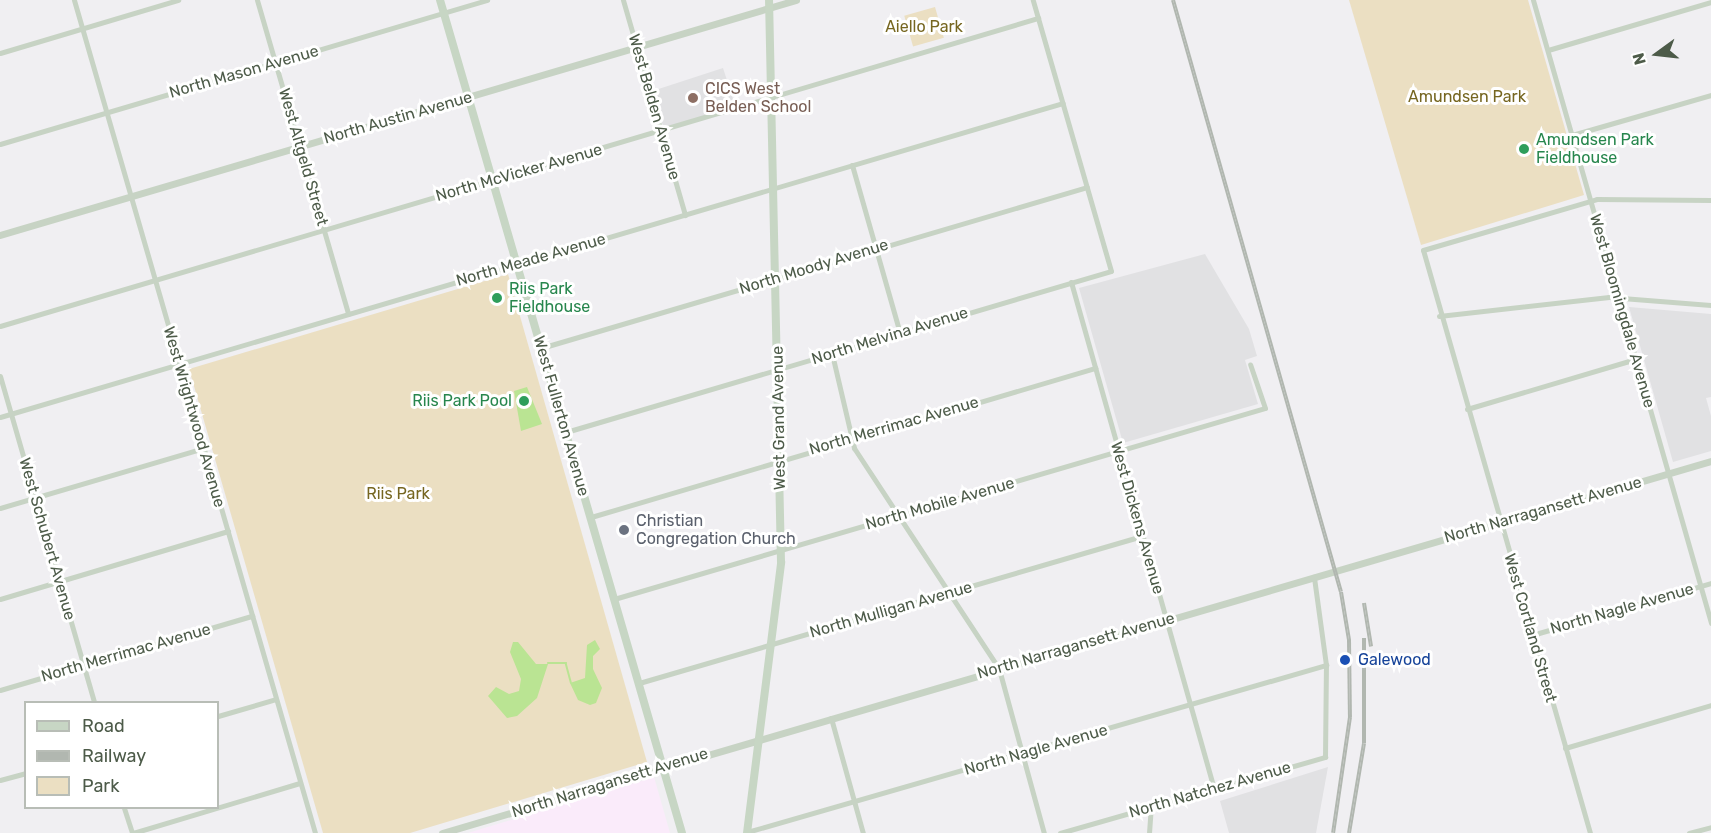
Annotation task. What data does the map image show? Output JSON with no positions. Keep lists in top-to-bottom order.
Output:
{
  "streets": {
    "main road": ["West Fullerton Avenue", "West Grand Avenue"],
    "street": [
      "North Mason Avenue",
      "West Belden Avenue",
      "North Austin Avenue",
      "West Altgeld Street",
      "North McVicker Avenue",
      "North Meade Avenue",
      "North Moody Avenue",
      "West Bloomingdale Avenue",
      "North Melvina Avenue",
      "West Wrightwood Avenue",
      "North Merrimac Avenue",
      "North Mobile Avenue",
      "North Narragansett Avenue",
      "West Dickens Avenue",
      "West Schubert Avenue",
      "North Nagle Avenue",
      "North Mulligan Avenue",
      "West Cortland Street",
      "North Natchez Avenue"
    ]
  },
  "crossings": [
    ["North Mason Avenue", "West Altgeld Street"],
    ["North Mason Avenue", "West Fullerton Avenue"],
    ["North Mason Avenue", "West Wrightwood Avenue"],
    ["West Belden Avenue", "North Austin Avenue"],
    ["West Belden Avenue", "North McVicker Avenue"],
    ["West Belden Avenue", "North Meade Avenue"],
    ["North Austin Avenue", "West Altgeld Street"],
    ["North Austin Avenue", "West Fullerton Avenue"],
    ["North Austin Avenue", "West Wrightwood Avenue"],
    ["North Austin Avenue", "West Grand Avenue"],
    ["West Altgeld Street", "North McVicker Avenue"],
    ["West Altgeld Street", "North Meade Avenue"],
    ["North McVicker Avenue", "West Fullerton Avenue"],
    ["North McVicker Avenue", "West Wrightwood Avenue"],
    ["North McVicker Avenue", "West Grand Avenue"],
    ["North Meade Avenue", "West Fullerton Avenue"],
    ["North Meade Avenue", "West Wrightwood Avenue"],
    ["North Meade Avenue", "West Grand Avenue"],
    ["North Meade Avenue", "West Schubert Avenue"],
    ["North Moody Avenue", "North Melvina Avenue"],
    ["North Moody Avenue", "West Fullerton Avenue"],
    ["North Moody Avenue", "West Grand Avenue"],
    ["West Bloomingdale Avenue", "North Narragansett Avenue"],
    ["West Bloomingdale Avenue", "North Nagle Avenue"],
    ["West Bloomingdale Avenue", "West Cortland Street"],
    ["North Melvina Avenue", "West Fullerton Avenue"],
    ["North Melvina Avenue", "West Grand Avenue"],
    ["North Melvina Avenue", "West Dickens Avenue"],
    ["West Fullerton Avenue", "North Merrimac Avenue"],
    ["West Fullerton Avenue", "North Mobile Avenue"],
    ["West Fullerton Avenue", "North Narragansett Avenue"],
    ["West Fullerton Avenue", "North Mulligan Avenue"],
    ["West Wrightwood Avenue", "North Merrimac Avenue"],
    ["West Grand Avenue", "North Merrimac Avenue"],
    ["West Grand Avenue", "North Mobile Avenue"],
    ["West Grand Avenue", "North Narragansett Avenue"],
    ["West Grand Avenue", "North Nagle Avenue"],
    ["West Grand Avenue", "North Mulligan Avenue"],
    ["North Merrimac Avenue", "West Dickens Avenue"],
    ["North Merrimac Avenue", "West Schubert Avenue"],
    ["North Mobile Avenue", "West Dickens Avenue"],
    ["North Narragansett Avenue", "West Dickens Avenue"],
    ["North Narragansett Avenue", "West Cortland Street"],
    ["West Dickens Avenue", "North Nagle Avenue"],
    ["West Dickens Avenue", "North Mulligan Avenue"],
    ["West Dickens Avenue", "North Natchez Avenue"],
    ["North Nagle Avenue", "West Cortland Street"],
    ["North Nagle Avenue", "North Natchez Avenue"]
  ],
  "parks": ["Aiello Park", "Amundsen Park", "Riis Park"],
  "places": [
    "CICS West Belden School",
    "Amundsen Park Fieldhouse",
    "Riis Park Fieldhouse",
    "Riis Park Pool",
    "Christian Congregation Church",
    "Galewood"
  ],
  "legend": ["Road", "Railway", "Park"],
  "north": "left"
}
